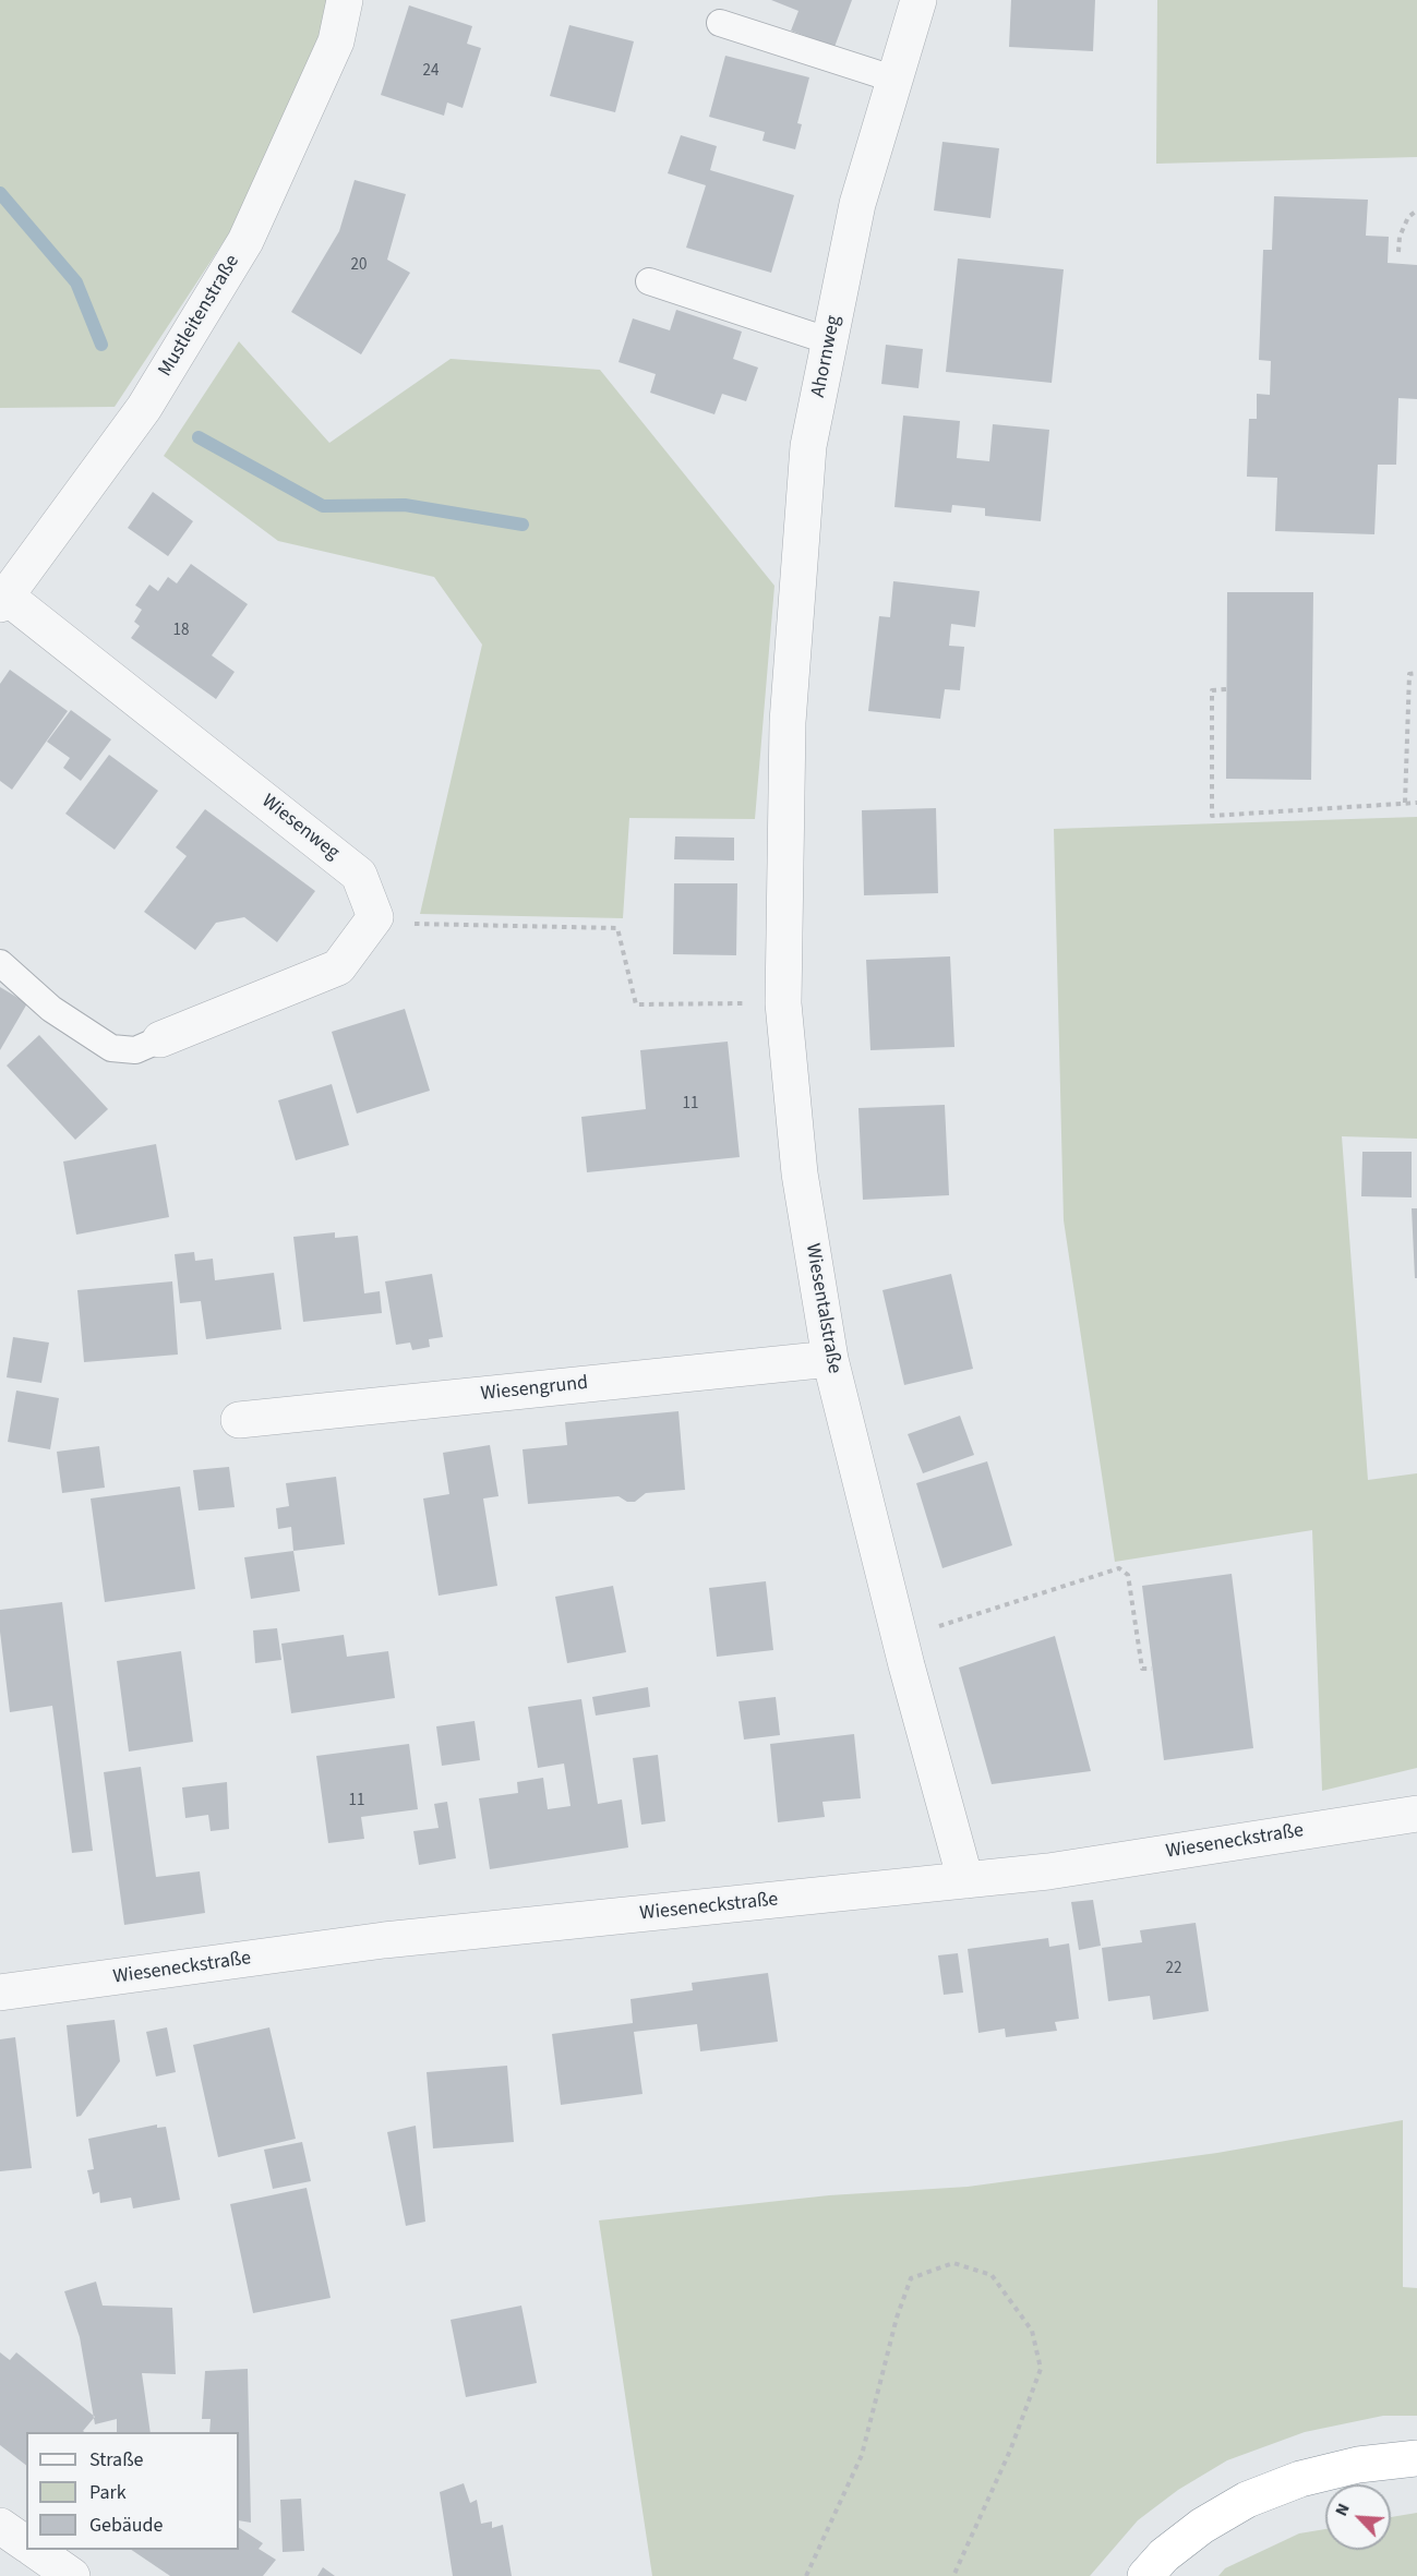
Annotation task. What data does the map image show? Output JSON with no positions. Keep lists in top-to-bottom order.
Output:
{
  "streets": {
    "street": [
      "Mustleitenstraße",
      "Ahornweg",
      "Wiesenweg",
      "Wiesentalstraße",
      "Wiesengrund",
      "Wieseneckstraße"
    ]
  },
  "crossings": [
    ["Mustleitenstraße", "Wiesenweg"],
    ["Ahornweg", "Wiesentalstraße"],
    ["Wiesentalstraße", "Wiesengrund"],
    ["Wiesentalstraße", "Wieseneckstraße"]
  ],
  "house_numbers": [
    "24",
    "20",
    "18",
    "11",
    "11",
    "22"
  ],
  "legend": ["Straße", "Park", "Gebäude"],
  "north": "top left"
}
